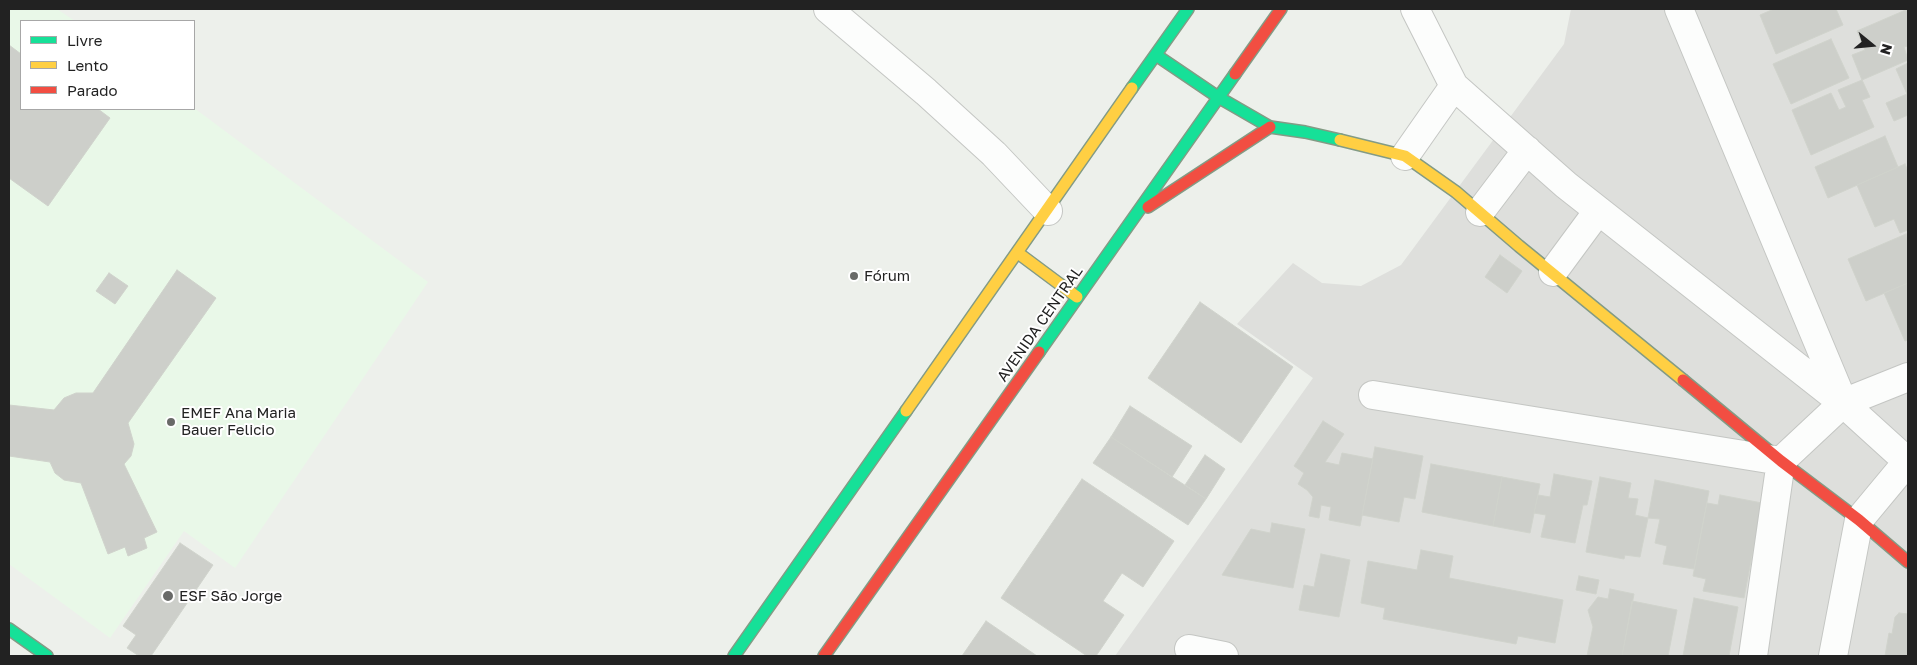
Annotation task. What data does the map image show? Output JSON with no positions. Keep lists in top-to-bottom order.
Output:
{
  "streets": {
    "main road": ["AVENIDA CENTRAL"]
  },
  "places": ["Fórum", "EMEF Ana Maria Bauer Felicio", "ESF São Jorge"],
  "legend": ["Livre", "Lento", "Parado"],
  "north": "right"
}
